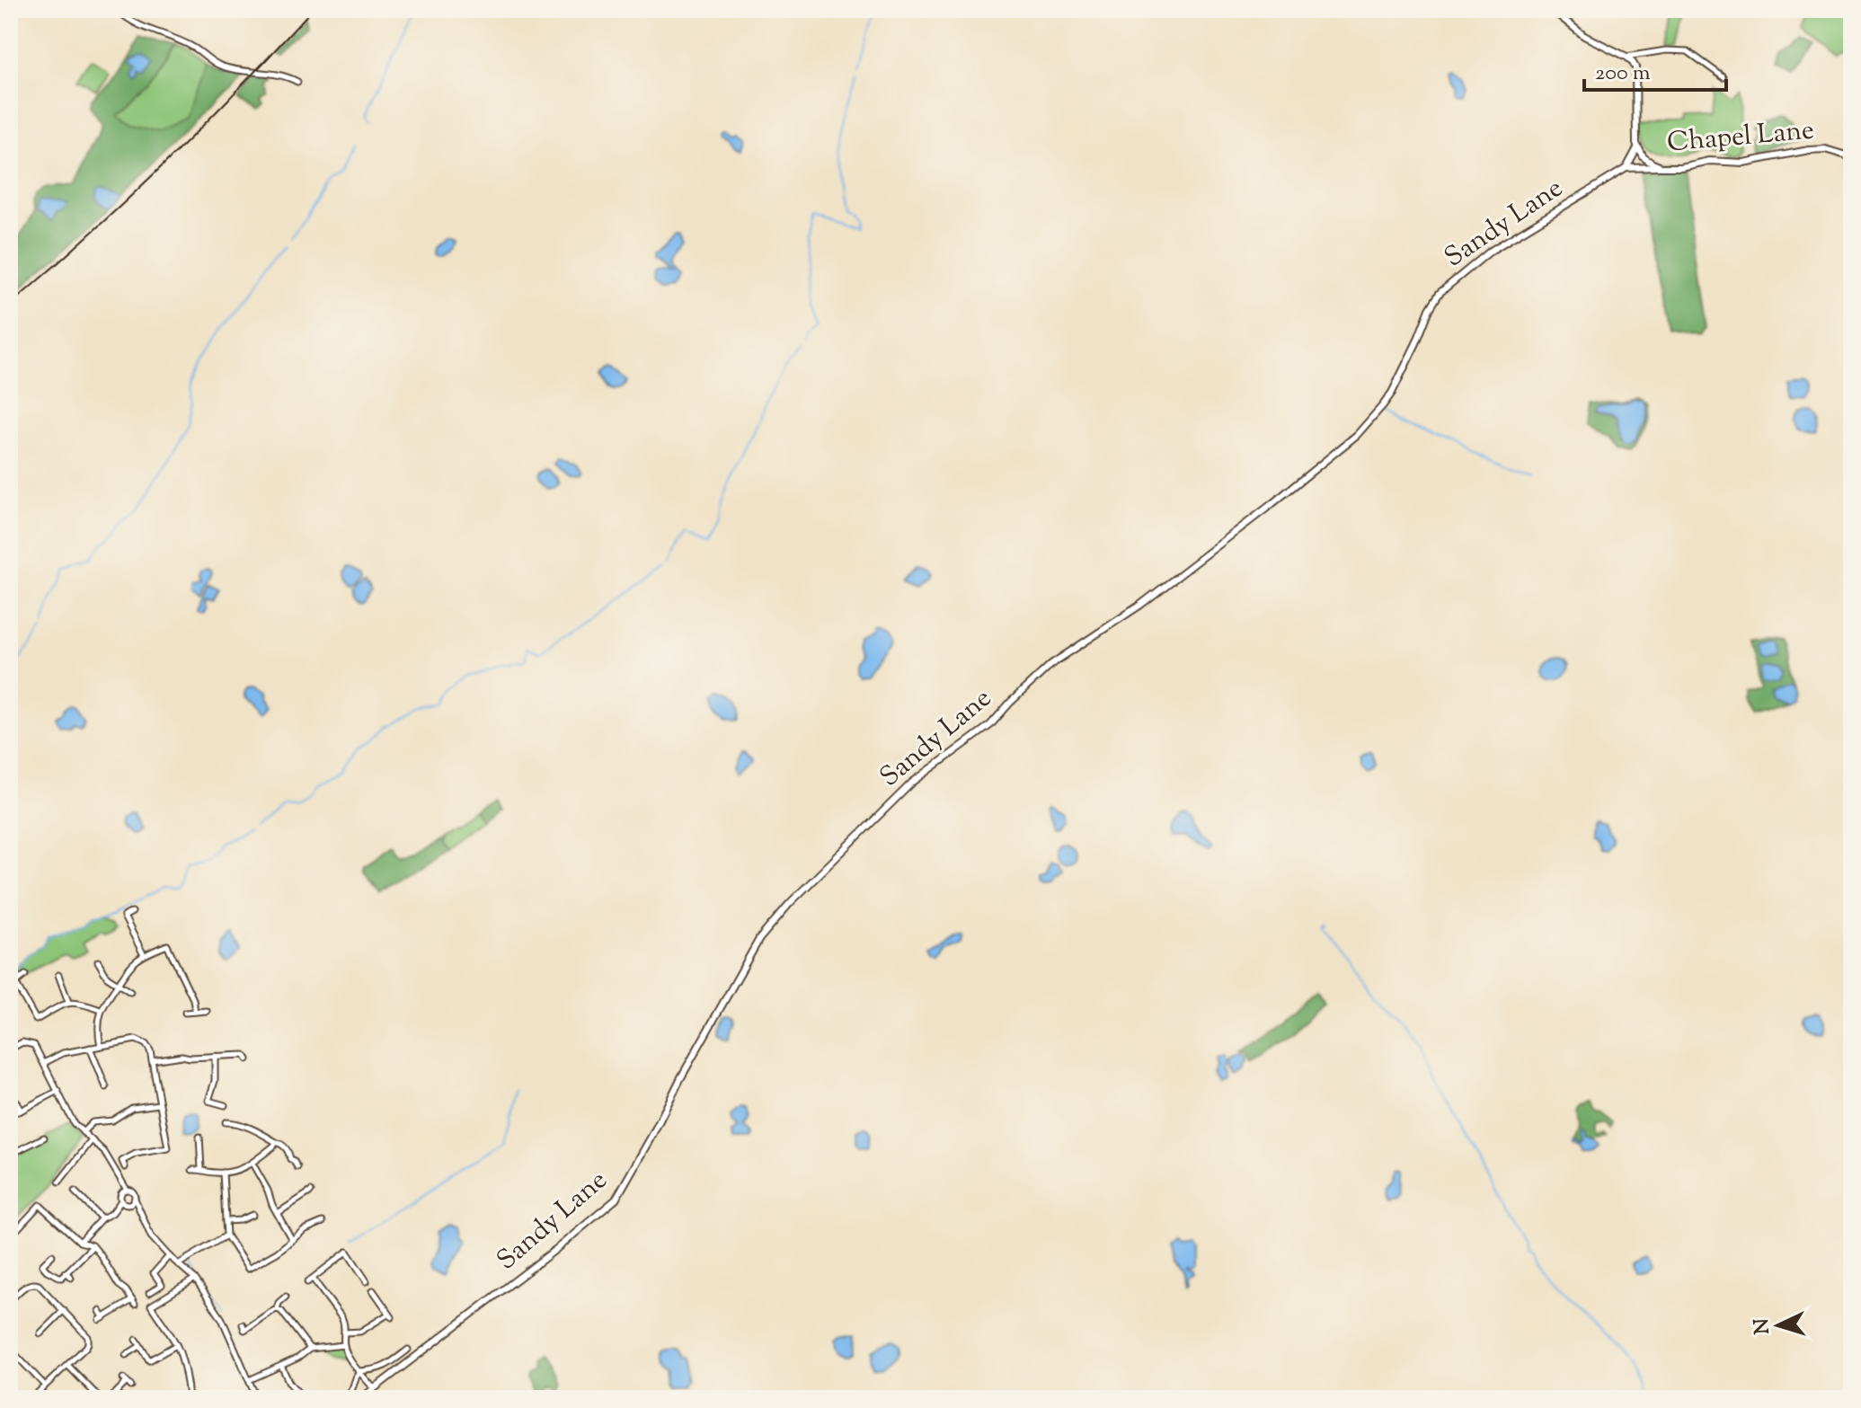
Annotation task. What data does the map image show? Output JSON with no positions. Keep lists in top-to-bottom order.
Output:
{
  "streets": {
    "street": ["Chapel Lane", "Sandy Lane"]
  },
  "scale_bar": "200 m",
  "north": "left"
}
